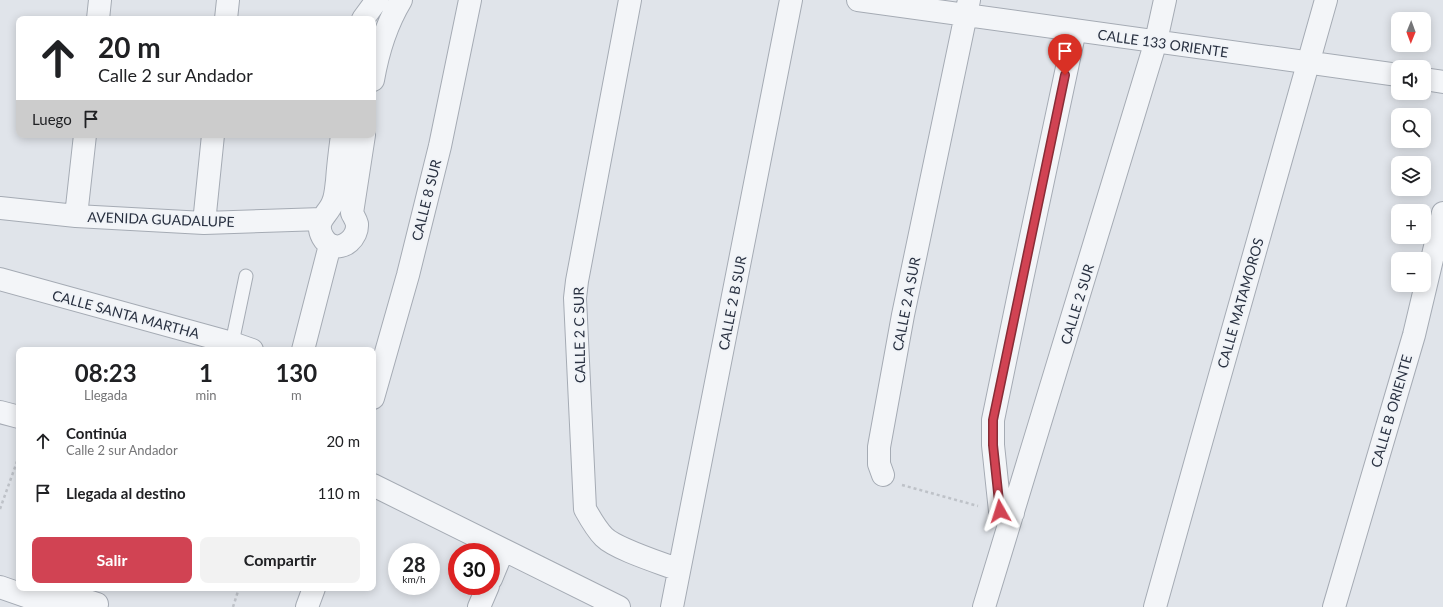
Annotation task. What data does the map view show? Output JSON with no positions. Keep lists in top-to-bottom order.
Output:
{
  "streets": {
    "street": [
      "CALLE 133 ORIENTE",
      "CALLE 8 SUR",
      "AVENIDA GUADALUPE",
      "CALLE 2 B SUR",
      "CALLE MATAMOROS",
      "CALLE 2 A SUR",
      "CALLE 2 SUR",
      "CALLE SANTA MARTHA",
      "CALLE 2 C SUR",
      "CALLE B ORIENTE"
    ]
  },
  "crossings": [
    ["CALLE 133 ORIENTE", "CALLE MATAMOROS"],
    ["CALLE 133 ORIENTE", "CALLE 2 A SUR"],
    ["CALLE 133 ORIENTE", "CALLE 2 SUR"],
    ["CALLE 2 B SUR", "CALLE 2 C SUR"]
  ],
  "north": "bottom",
  "page": {
    "map_buttons": ["+", "−"],
    "turn": ["20 m", "Calle 2 sur Andador"],
    "then": "Luego",
    "eta": [
      "08:23",
      "Llegada",
      "1",
      "min",
      "130",
      "m"
    ],
    "list": [
      {
        "name": "Continúa",
        "note": "Calle 2 sur Andador",
        "value": "20 m"
      },
      {
        "name": "Llegada al destino",
        "value": "110 m"
      }
    ],
    "buttons": ["Salir", "Compartir"],
    "speed": "28 km/h",
    "limit": "30"
  }
}
